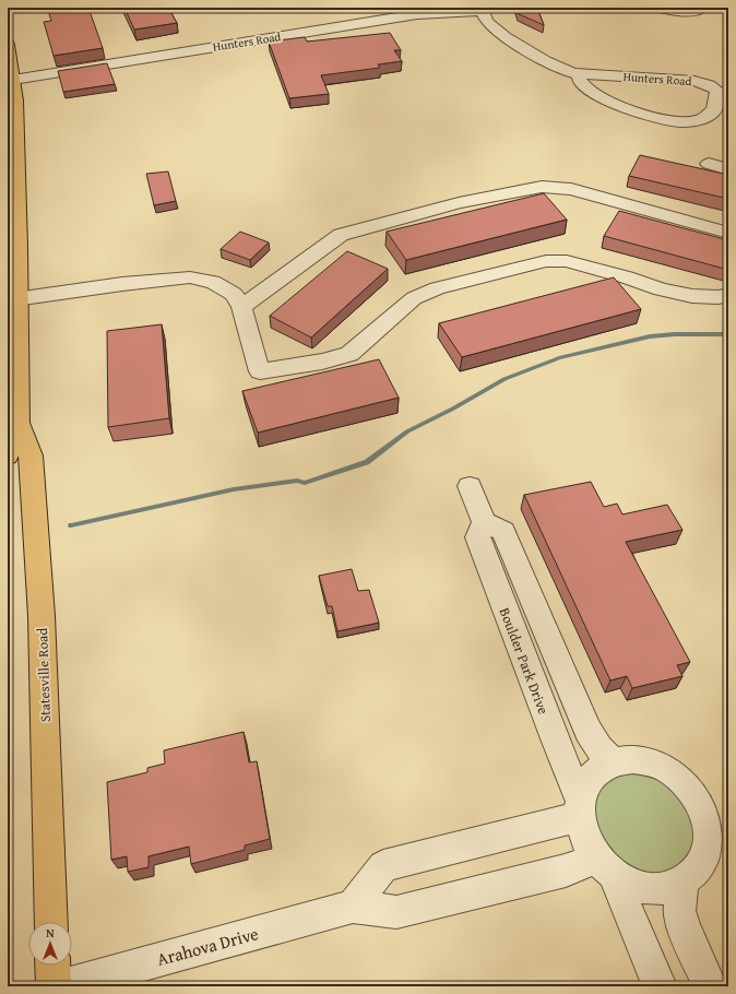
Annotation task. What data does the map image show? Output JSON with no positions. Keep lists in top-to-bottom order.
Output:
{
  "streets": {
    "main road": ["Statesville Road"],
    "street": ["Hunters Road", "Boulder Park Drive", "Arahova Drive"]
  },
  "crossings": [
    ["Hunters Road", "Statesville Road"],
    ["Boulder Park Drive", "Arahova Drive"]
  ],
  "north": "top"
}
